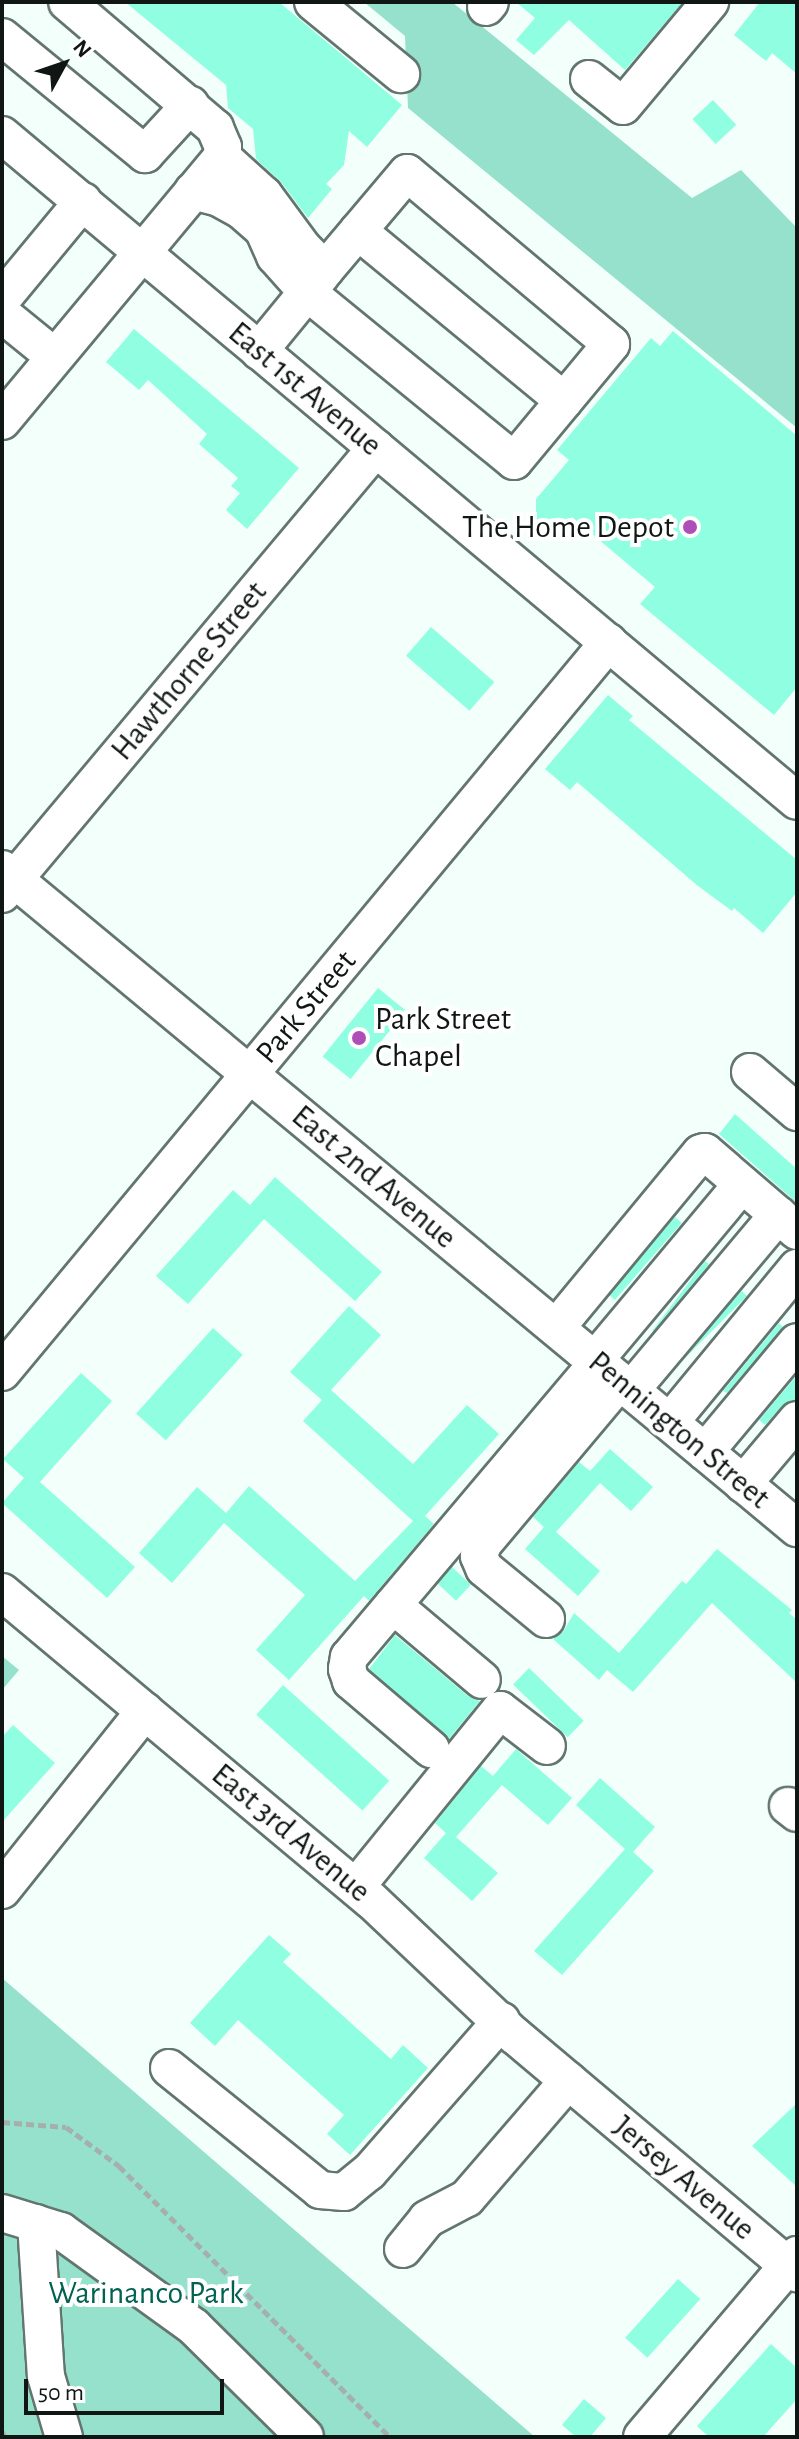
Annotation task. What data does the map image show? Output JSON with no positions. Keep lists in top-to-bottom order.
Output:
{
  "streets": {
    "street": [
      "East 1st Avenue",
      "Hawthorne Street",
      "Park Street",
      "East 2nd Avenue",
      "Pennington Street",
      "East 3rd Avenue",
      "Jersey Avenue"
    ]
  },
  "crossings": [
    ["East 1st Avenue", "Hawthorne Street"],
    ["East 1st Avenue", "Park Street"],
    ["Hawthorne Street", "East 2nd Avenue"],
    ["Park Street", "East 2nd Avenue"],
    ["East 2nd Avenue", "Pennington Street"],
    ["East 3rd Avenue", "Jersey Avenue"]
  ],
  "parks": ["Warinanco Park"],
  "places": ["The Home Depot", "Park Street Chapel"],
  "scale_bar": "50 m",
  "north": "top right"
}
